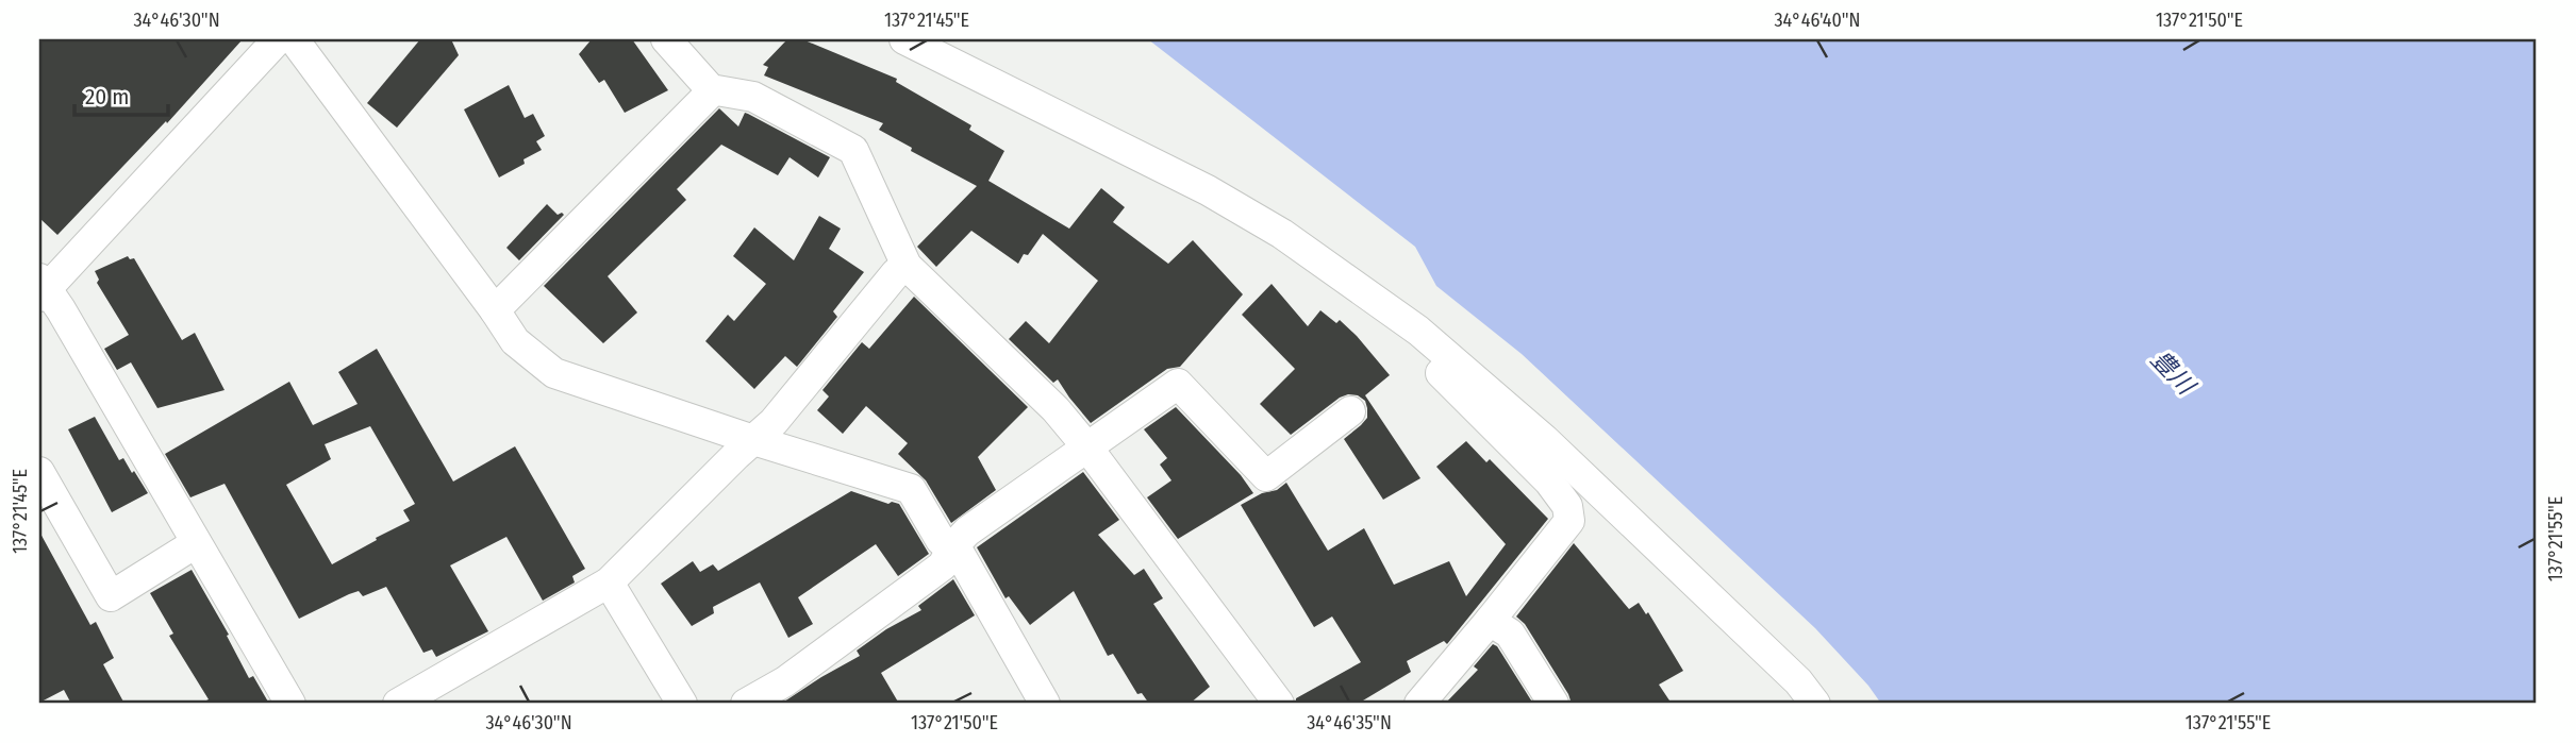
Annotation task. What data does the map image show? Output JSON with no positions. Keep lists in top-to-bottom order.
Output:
{
  "water": ["豊川"],
  "scale_bar": "20 m",
  "coordinates": [
    "34°46'30\"N",
    "137°21'45\"E",
    "34°46'40\"N",
    "137°21'50\"E",
    "137°21'55\"E",
    "34°46'35\"N"
  ]
}
